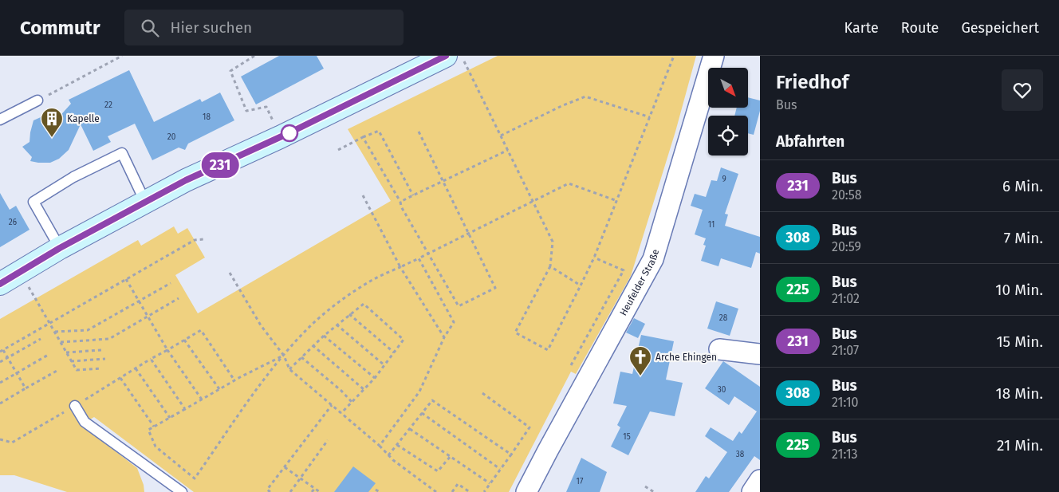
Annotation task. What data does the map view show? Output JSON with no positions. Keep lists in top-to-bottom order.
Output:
{
  "streets": {
    "street": ["Heufelder Straße"]
  },
  "places": {
    "building": ["Kapelle"],
    "church": ["Arche Ehingen"]
  },
  "lines": ["bus line 231"],
  "house_numbers": [
    "22",
    "18",
    "20",
    "9",
    "26",
    "11",
    "28",
    "30",
    "15",
    "38",
    "17"
  ],
  "north": "bottom right",
  "page": {
    "header": "Commutr",
    "search": "Hier suchen",
    "nav": ["Karte", "Route", "Gespeichert"],
    "on_map": "231",
    "heading": [
      ["Friedhof", "Bus"],
      "Abfahrten"
    ],
    "list": [
      {
        "mark": "231",
        "name": "Bus",
        "note": "20:58",
        "value": "6 Min."
      },
      {
        "mark": "308",
        "name": "Bus",
        "note": "20:59",
        "value": "7 Min."
      },
      {
        "mark": "225",
        "name": "Bus",
        "note": "21:02",
        "value": "10 Min."
      },
      {
        "mark": "231",
        "name": "Bus",
        "note": "21:07",
        "value": "15 Min."
      },
      {
        "mark": "308",
        "name": "Bus",
        "note": "21:10",
        "value": "18 Min."
      },
      {
        "mark": "225",
        "name": "Bus",
        "note": "21:13",
        "value": "21 Min."
      }
    ]
  }
}
